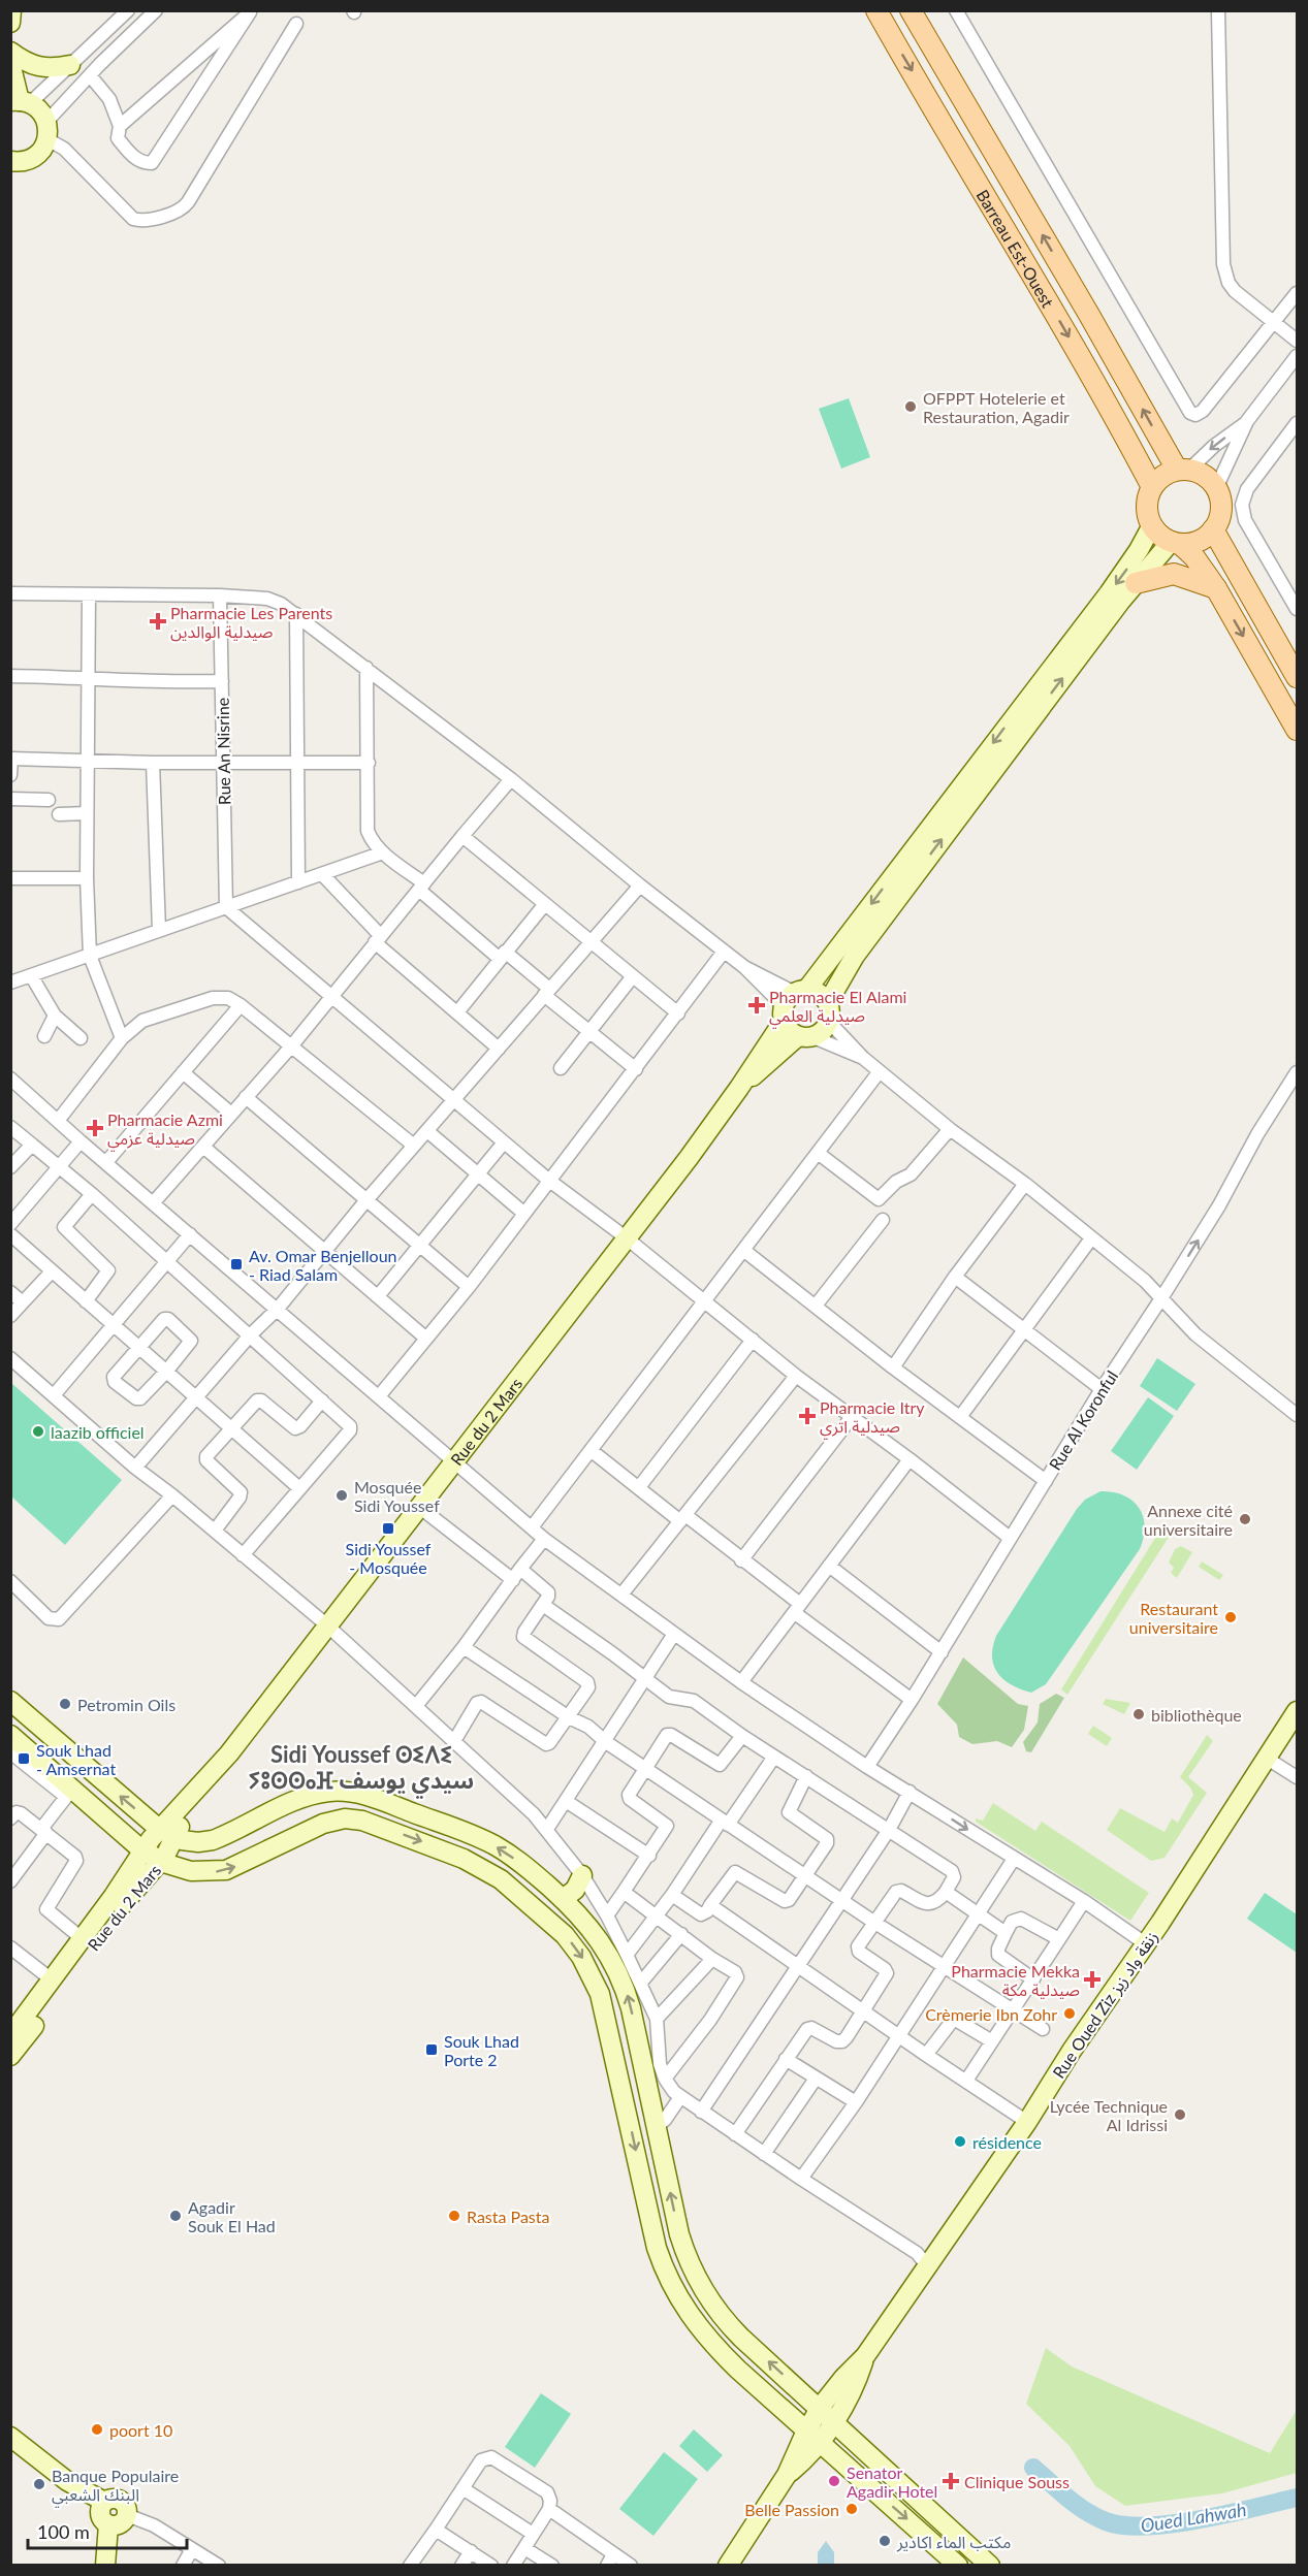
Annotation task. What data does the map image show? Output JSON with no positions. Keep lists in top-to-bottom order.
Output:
{
  "streets": {
    "main road": ["Barreau Est-Ouest"],
    "street": [
      "Rue An Nisrine",
      "Rue Al Koronful",
      "Rue du 2 Mars",
      "Rue Oued Ziz زنقة واد زيز"
    ]
  },
  "crossings": [
    ["Barreau Est-Ouest", "Rue du 2 Mars"]
  ],
  "districts": ["Sidi Youssef ⵙⵉⴷⵉ ⵢⵓⵙⵙⴰⴼ سيدي يوسف"],
  "water": ["Oued Lahwah"],
  "places": {
    "other": [
      "OFPPT Hotelerie et Restauration, Agadir",
      "laazib officiel",
      "Mosquée Sidi Youssef",
      "Annexe cité universitaire",
      "Restaurant universitaire",
      "Petromin Oils",
      "bibliothèque",
      "Crèmerie Ibn Zohr",
      "Lycée Technique Al Idrissi",
      "résidence",
      "Agadir Souk El Had",
      "Rasta Pasta",
      "poort 10",
      "Senator Agadir Hotel",
      "Banque Populaire البنك الشعبي",
      "Belle Passion",
      "مكتب الماء اكادير"
    ],
    "health": [
      "Pharmacie Les Parents صيدلية الوالدين",
      "Pharmacie El Alami صيدلية العلمي",
      "Pharmacie Azmi صيدلية عزمي",
      "Pharmacie Itry صيدلية اتري",
      "Pharmacie Mekka صيدلية مكة",
      "Clinique Souss"
    ],
    "transit": [
      "Av. Omar Benjelloun - Riad Salam",
      "Sidi Youssef - Mosquée",
      "Souk Lhad - Amsernat",
      "Souk Lhad Porte 2"
    ]
  },
  "scale_bar": "100 m"
}
